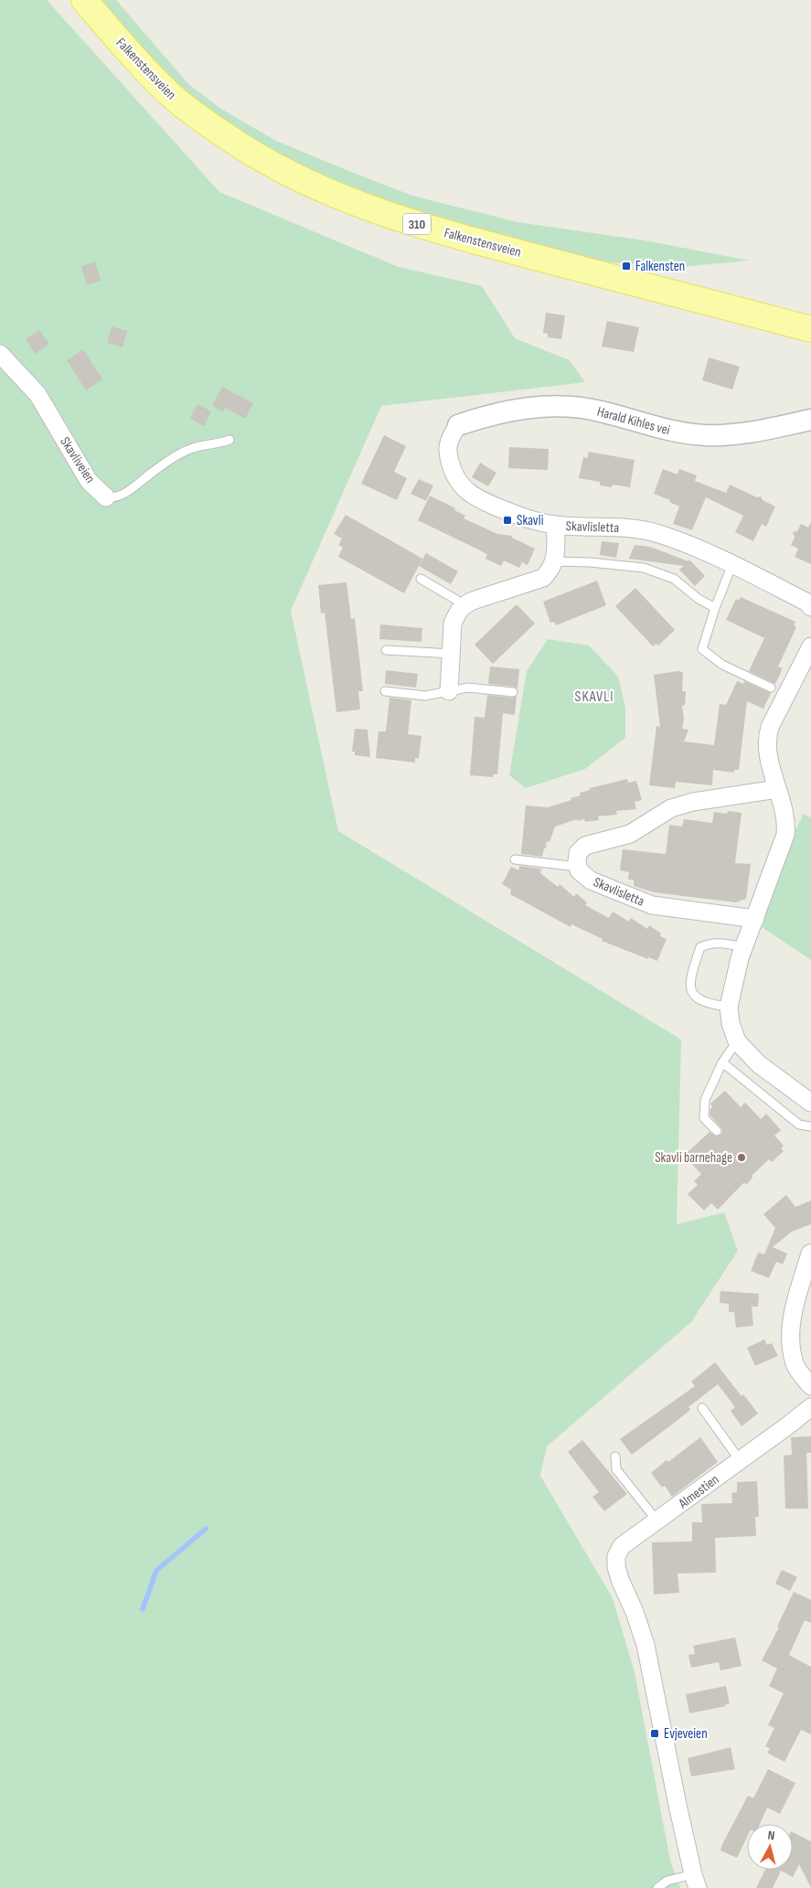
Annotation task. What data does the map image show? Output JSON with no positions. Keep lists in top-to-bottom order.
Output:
{
  "streets": {
    "main road": ["Falkenstensveien", "310"],
    "street": [
      "Harald Kihles vei",
      "Skavliveien",
      "Skavlisletta",
      "Almestien"
    ]
  },
  "crossings": [
    ["Harald Kihles vei", "Skavlisletta"]
  ],
  "districts": ["SKAVLI"],
  "places": {
    "transit": ["Falkensten", "Skavli", "Evjeveien"],
    "other": ["Skavli barnehage"]
  },
  "north": "top"
}
